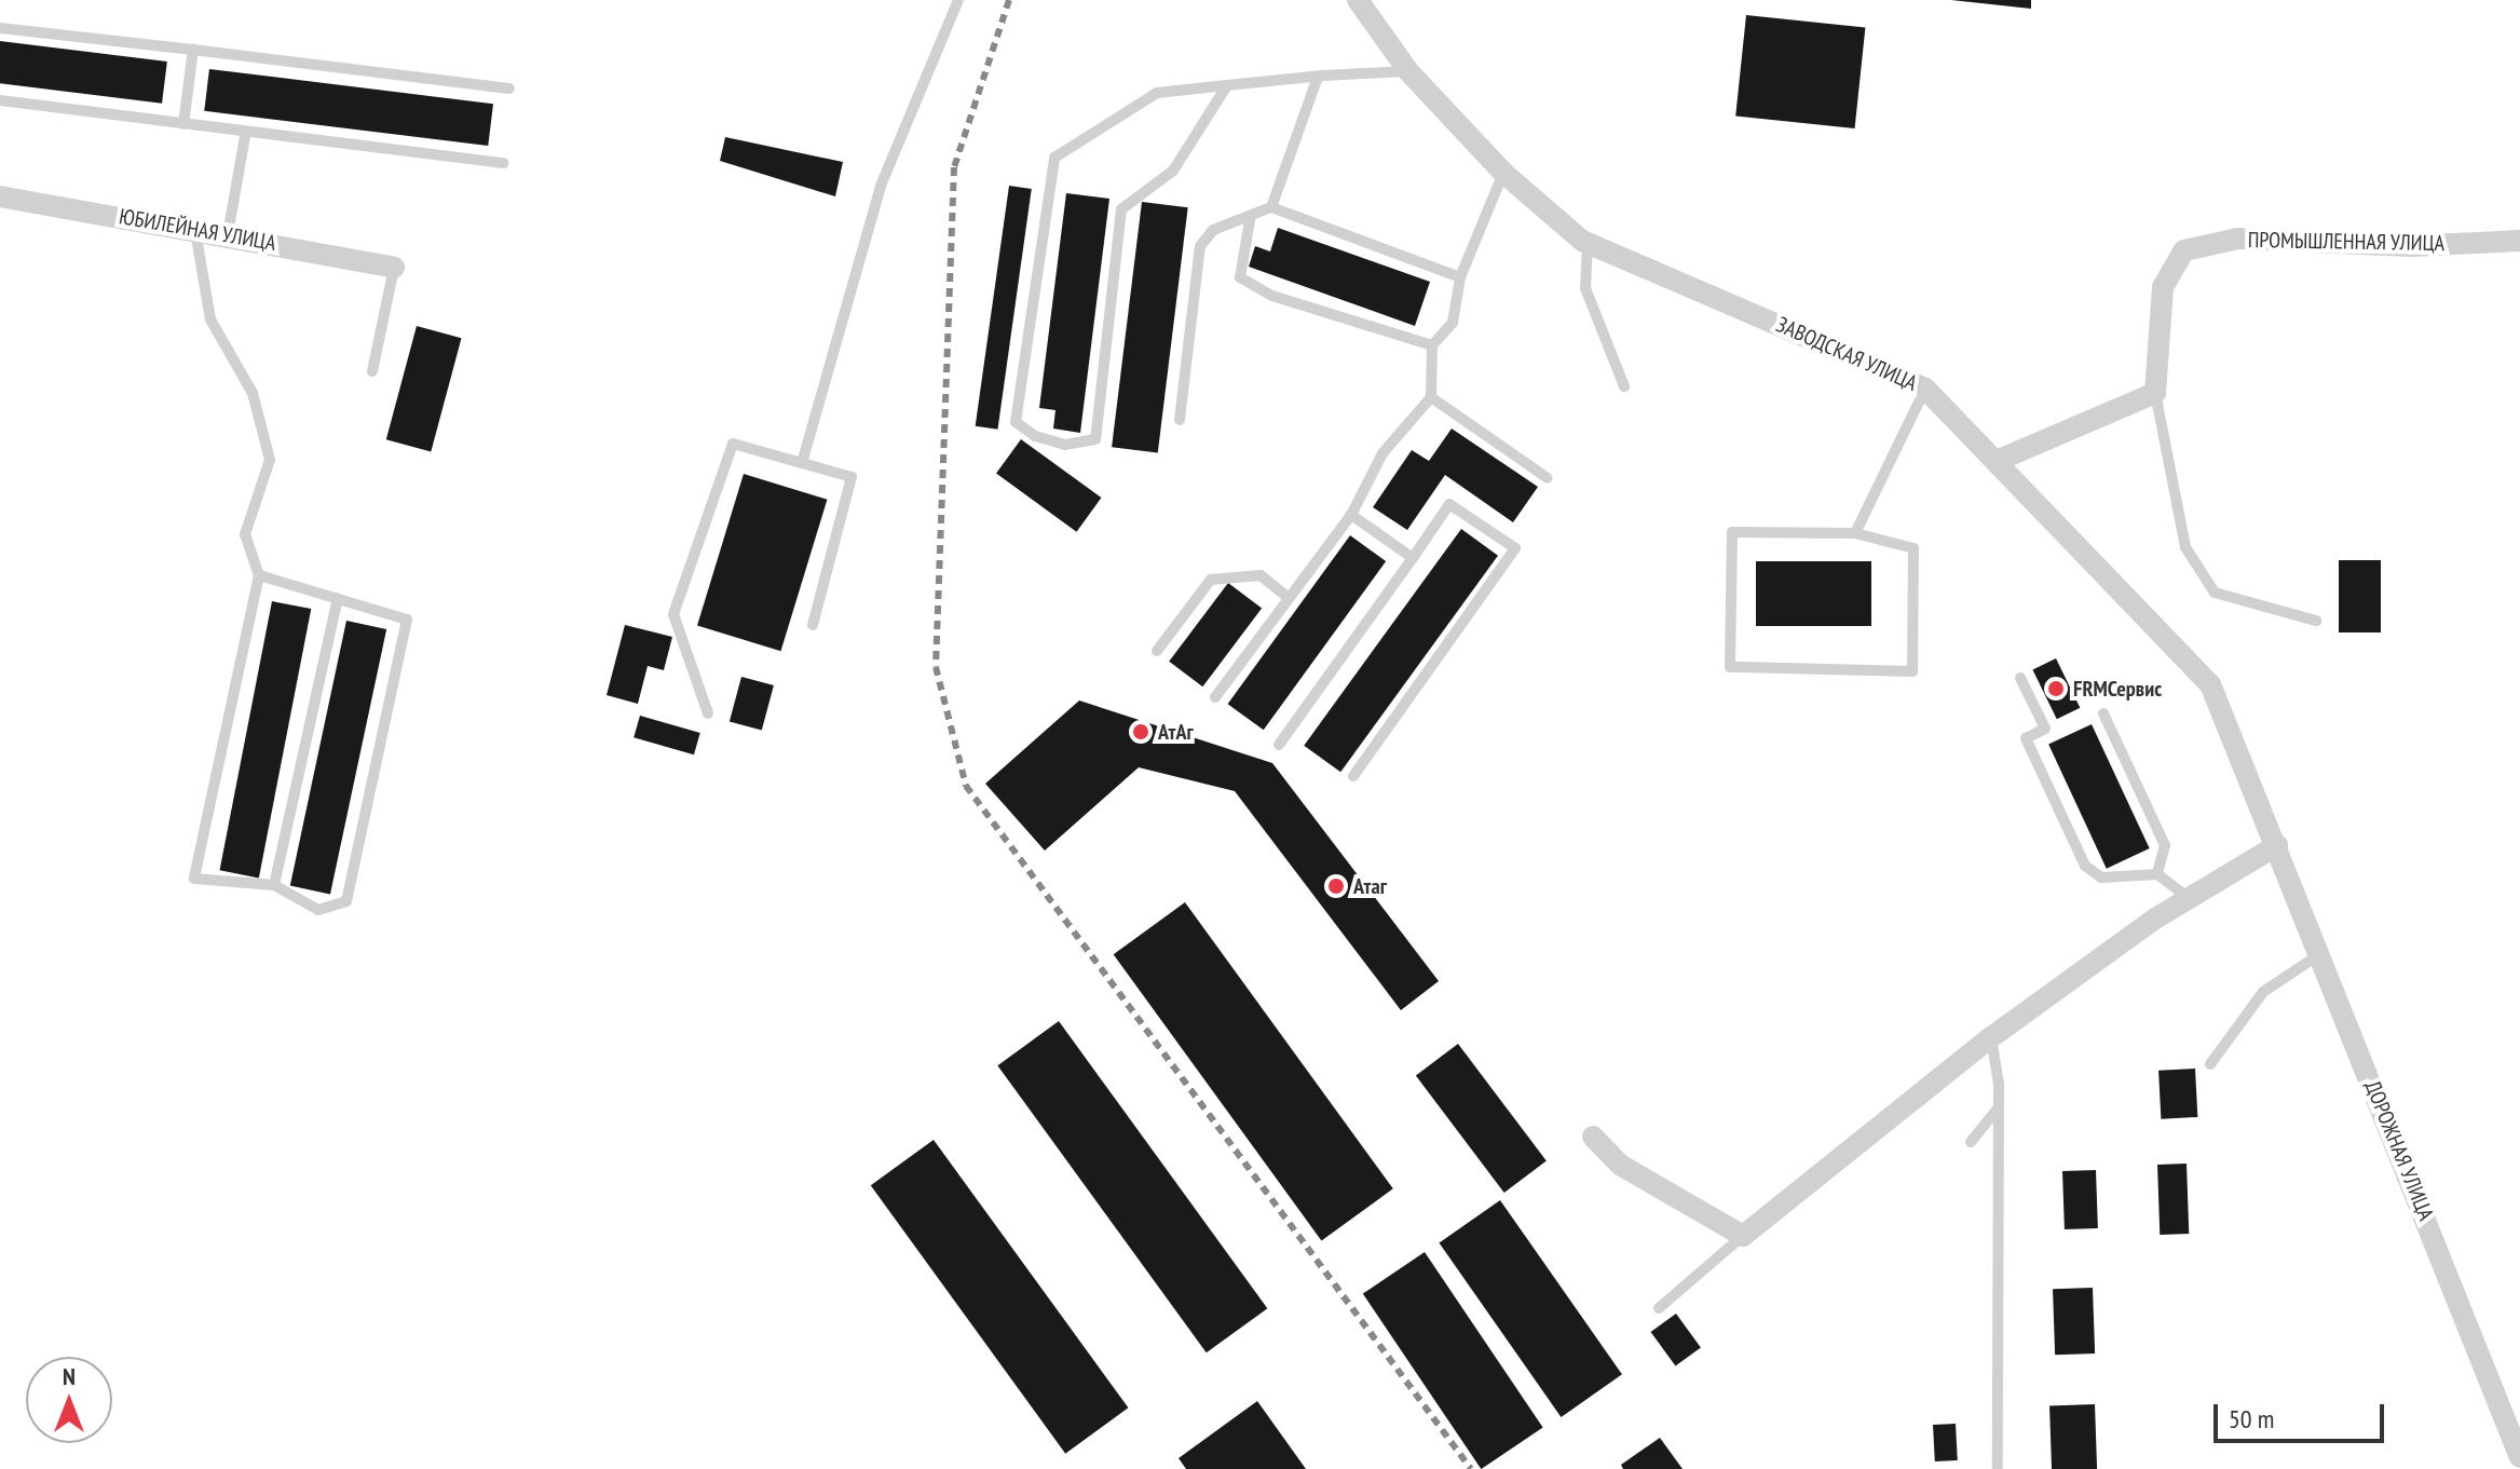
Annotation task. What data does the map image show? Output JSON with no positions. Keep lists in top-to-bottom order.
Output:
{
  "streets": {
    "street": [
      "ЮБИЛЕЙНАЯ УЛИЦА",
      "ПРОМЫШЛЕННАЯ УЛИЦА",
      "ЗАВОДСКАЯ УЛИЦА",
      "ДОРОЖНАЯ УЛИЦА"
    ]
  },
  "crossings": [
    ["ЗАВОДСКАЯ УЛИЦА", "ДОРОЖНАЯ УЛИЦА"]
  ],
  "places": ["FRMСервис", "АтАг", "Атаг"],
  "scale_bar": "50 m",
  "north": "top"
}
